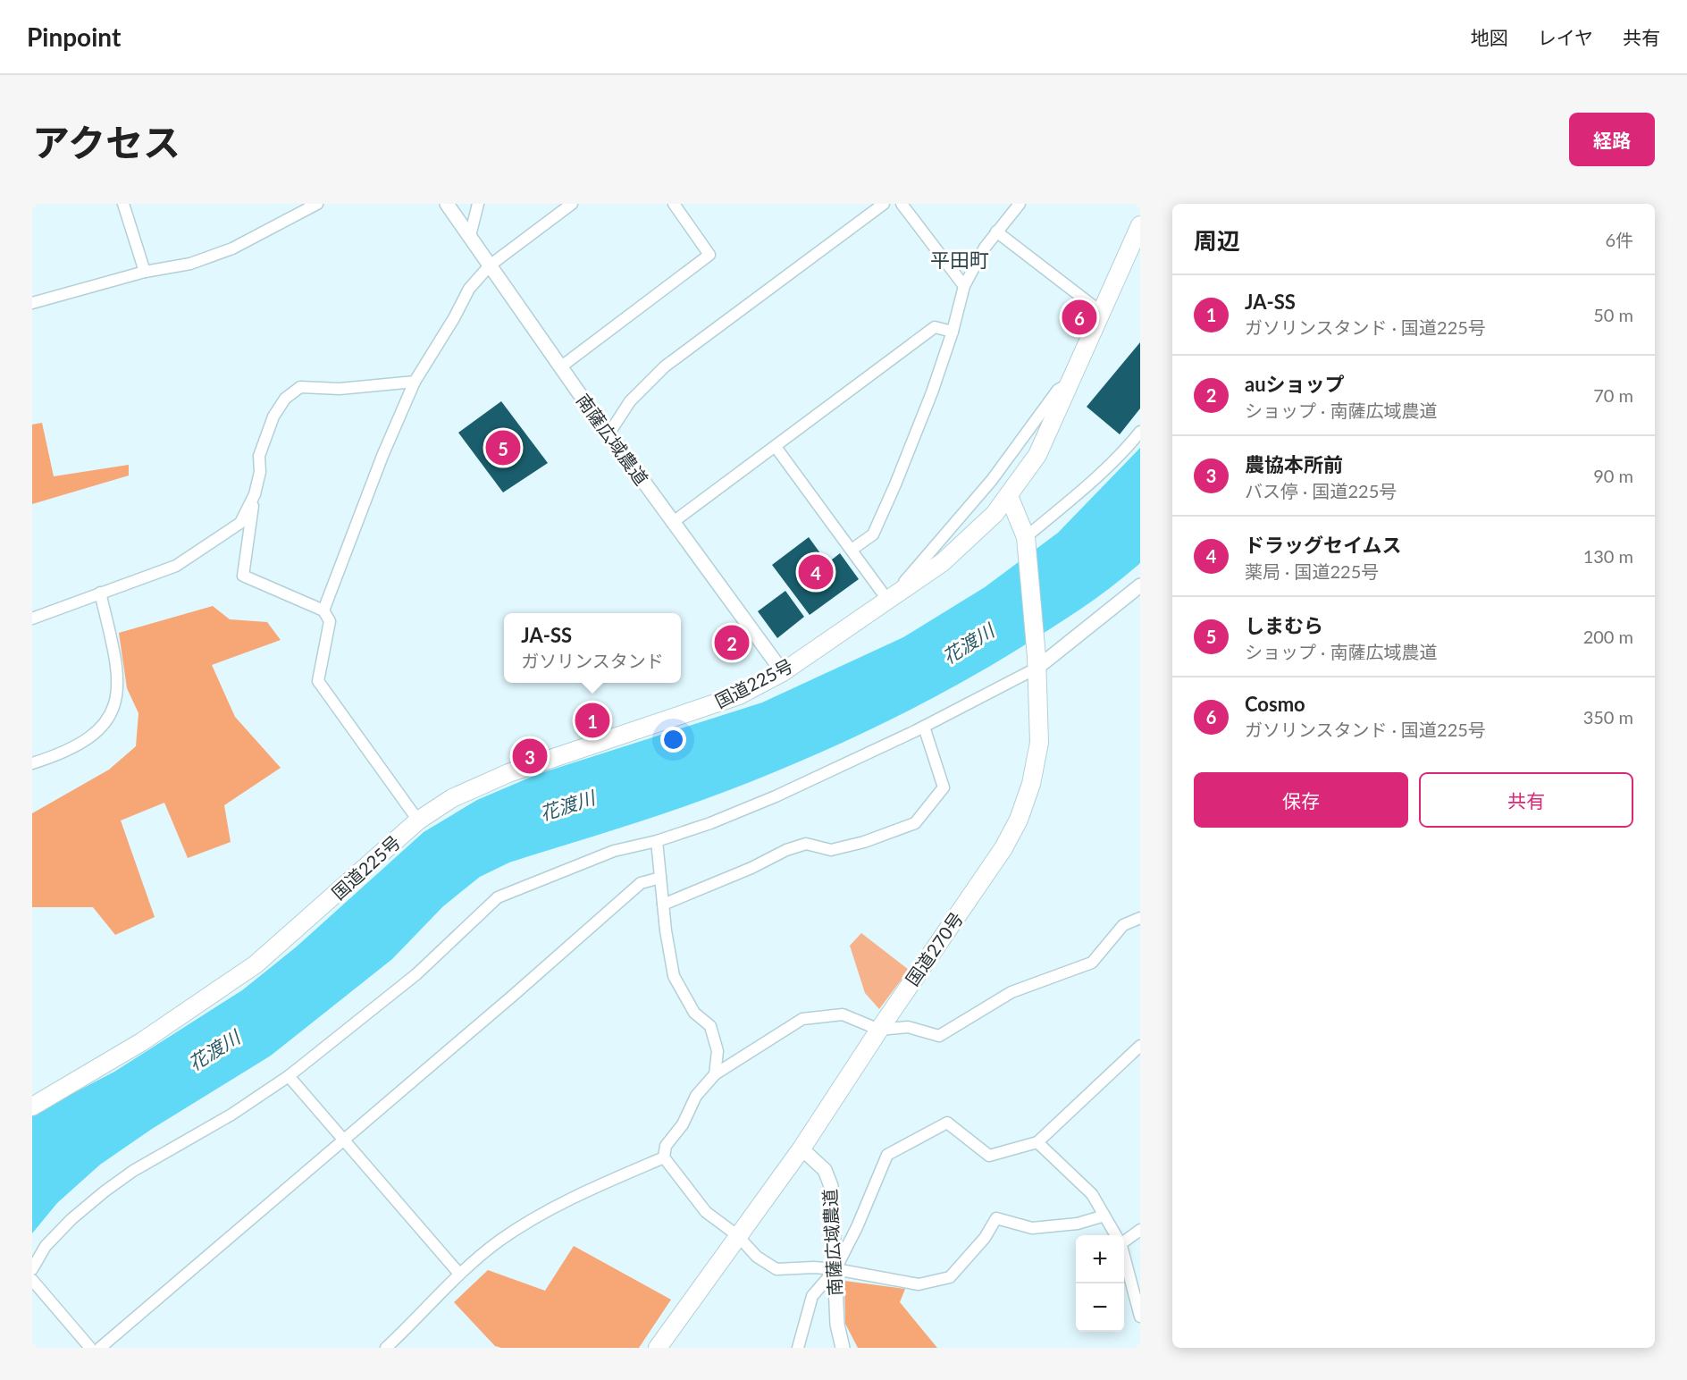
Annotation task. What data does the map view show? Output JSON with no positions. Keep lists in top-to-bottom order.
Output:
{
  "streets": {
    "highway": ["国道225号", "国道270号"],
    "street": ["南薩広域農道"]
  },
  "crossings": [
    ["南薩広域農道", "国道225号"],
    ["南薩広域農道", "国道270号"],
    ["国道225号", "国道270号"]
  ],
  "districts": ["平田町"],
  "water": ["花渡川"],
  "page": {
    "header": "Pinpoint",
    "nav": ["地図", "レイヤ", "共有"],
    "title": "アクセス",
    "buttons": [
      "経路",
      ["保存", "共有"]
    ],
    "heading": ["周辺", "6件"],
    "list": [
      {
        "mark": "1",
        "name": "JA-SS",
        "note": "ガソリンスタンド · 国道225号",
        "value": "50 m"
      },
      {
        "mark": "2",
        "name": "auショップ",
        "note": "ショップ · 南薩広域農道",
        "value": "70 m"
      },
      {
        "mark": "3",
        "name": "農協本所前",
        "note": "バス停 · 国道225号",
        "value": "90 m"
      },
      {
        "mark": "4",
        "name": "ドラッグセイムス",
        "note": "薬局 · 国道225号",
        "value": "130 m"
      },
      {
        "mark": "5",
        "name": "しまむら",
        "note": "ショップ · 南薩広域農道",
        "value": "200 m"
      },
      {
        "mark": "6",
        "name": "Cosmo",
        "note": "ガソリンスタンド · 国道225号",
        "value": "350 m"
      }
    ],
    "pins": [
      "6",
      "5",
      "4",
      "2",
      "1",
      "3"
    ],
    "popup": ["JA-SS", "ガソリンスタンド"],
    "map_buttons": ["+", "−"]
  }
}
